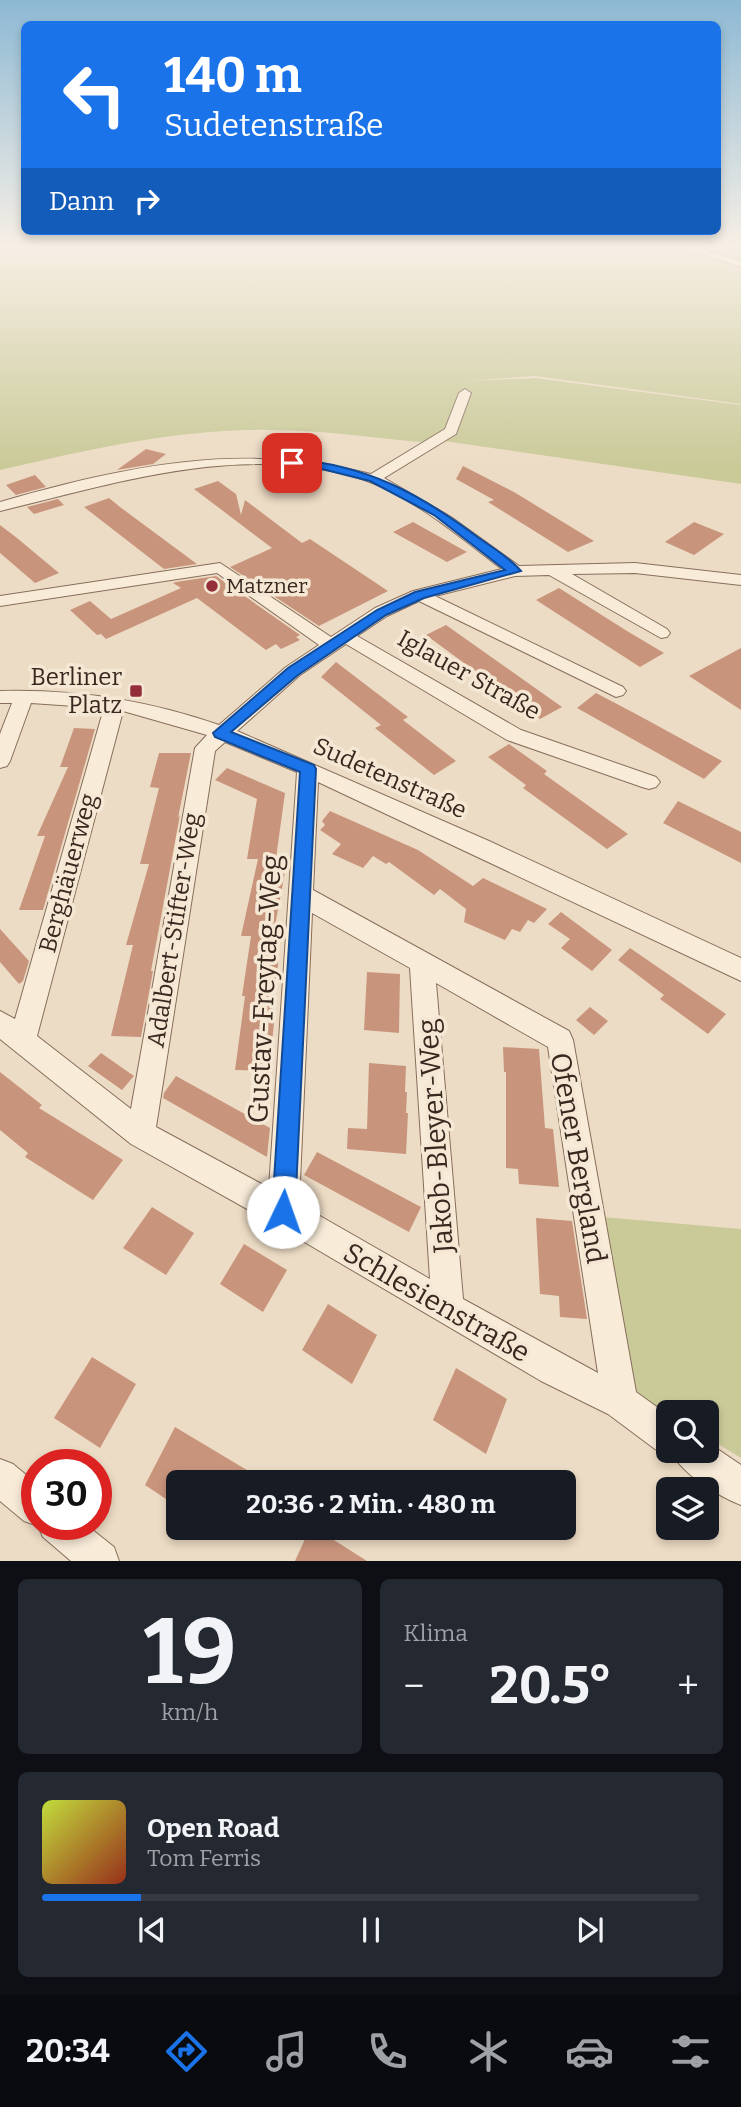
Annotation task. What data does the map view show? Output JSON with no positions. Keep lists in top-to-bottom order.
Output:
{
  "streets": {
    "street": [
      "Iglauer Straße",
      "Sudetenstraße",
      "Berghäuerweg",
      "Adalbert-Stifter-Weg",
      "Gustav-Freytag-Weg",
      "Jakob-Bleyer-Weg",
      "Ofener Bergland",
      "Schlesienstraße"
    ]
  },
  "crossings": [
    ["Iglauer Straße", "Sudetenstraße"],
    ["Iglauer Straße", "Adalbert-Stifter-Weg"],
    ["Sudetenstraße", "Berghäuerweg"],
    ["Sudetenstraße", "Adalbert-Stifter-Weg"],
    ["Sudetenstraße", "Gustav-Freytag-Weg"],
    ["Berghäuerweg", "Schlesienstraße"],
    ["Adalbert-Stifter-Weg", "Schlesienstraße"],
    ["Gustav-Freytag-Weg", "Ofener Bergland"],
    ["Gustav-Freytag-Weg", "Schlesienstraße"],
    ["Jakob-Bleyer-Weg", "Ofener Bergland"],
    ["Jakob-Bleyer-Weg", "Schlesienstraße"],
    ["Ofener Bergland", "Schlesienstraße"]
  ],
  "places": {
    "other": ["Matzner"],
    "transit": ["Berliner Platz"]
  },
  "page": {
    "turn": ["140 m", "Sudetenstraße"],
    "then": "Dann",
    "limit": "30",
    "trip": "20:36 · 2 Min. · 480 m",
    "tile": [
      ["19", "km/h"],
      "Klima"
    ],
    "heat": ["−", "20.5°", "+"],
    "song": ["Open Road", "Tom Ferris"],
    "tabs": "20:34"
  }
}
